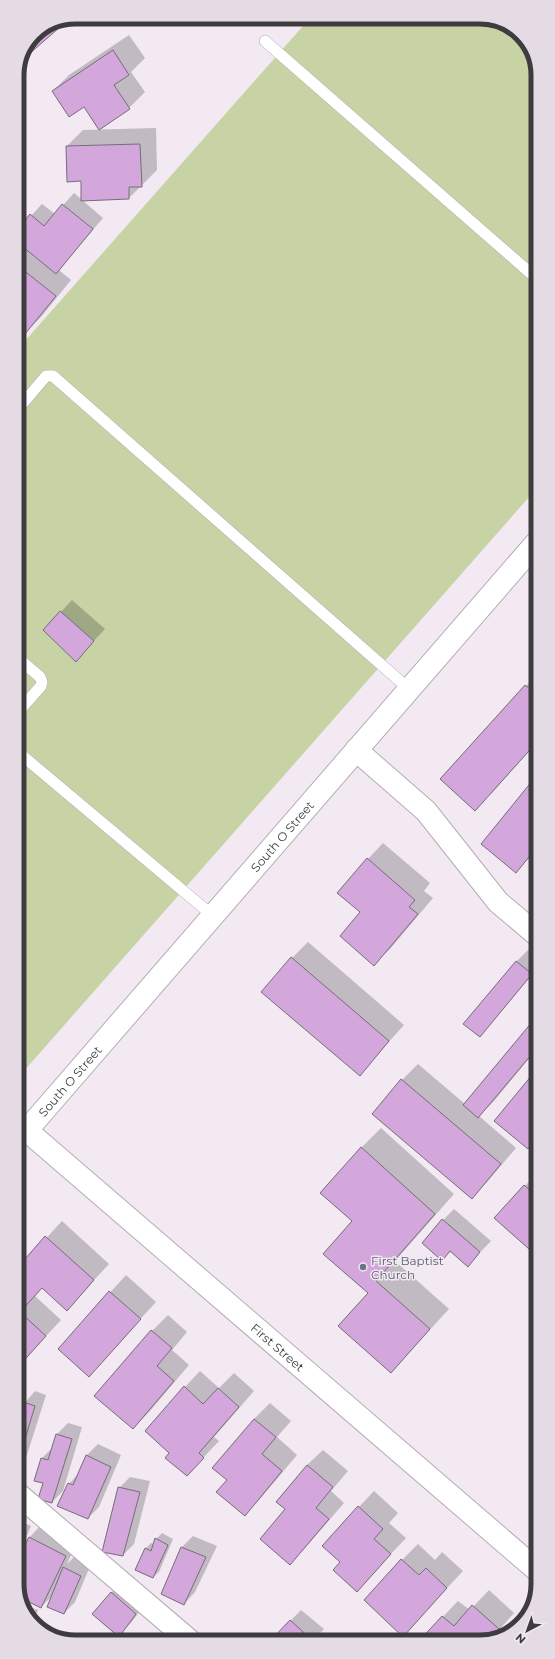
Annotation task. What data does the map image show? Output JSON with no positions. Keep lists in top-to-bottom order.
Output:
{
  "streets": {
    "street": ["South O Street", "First Street"]
  },
  "places": ["First Baptist Church"],
  "north": "bottom left"
}
